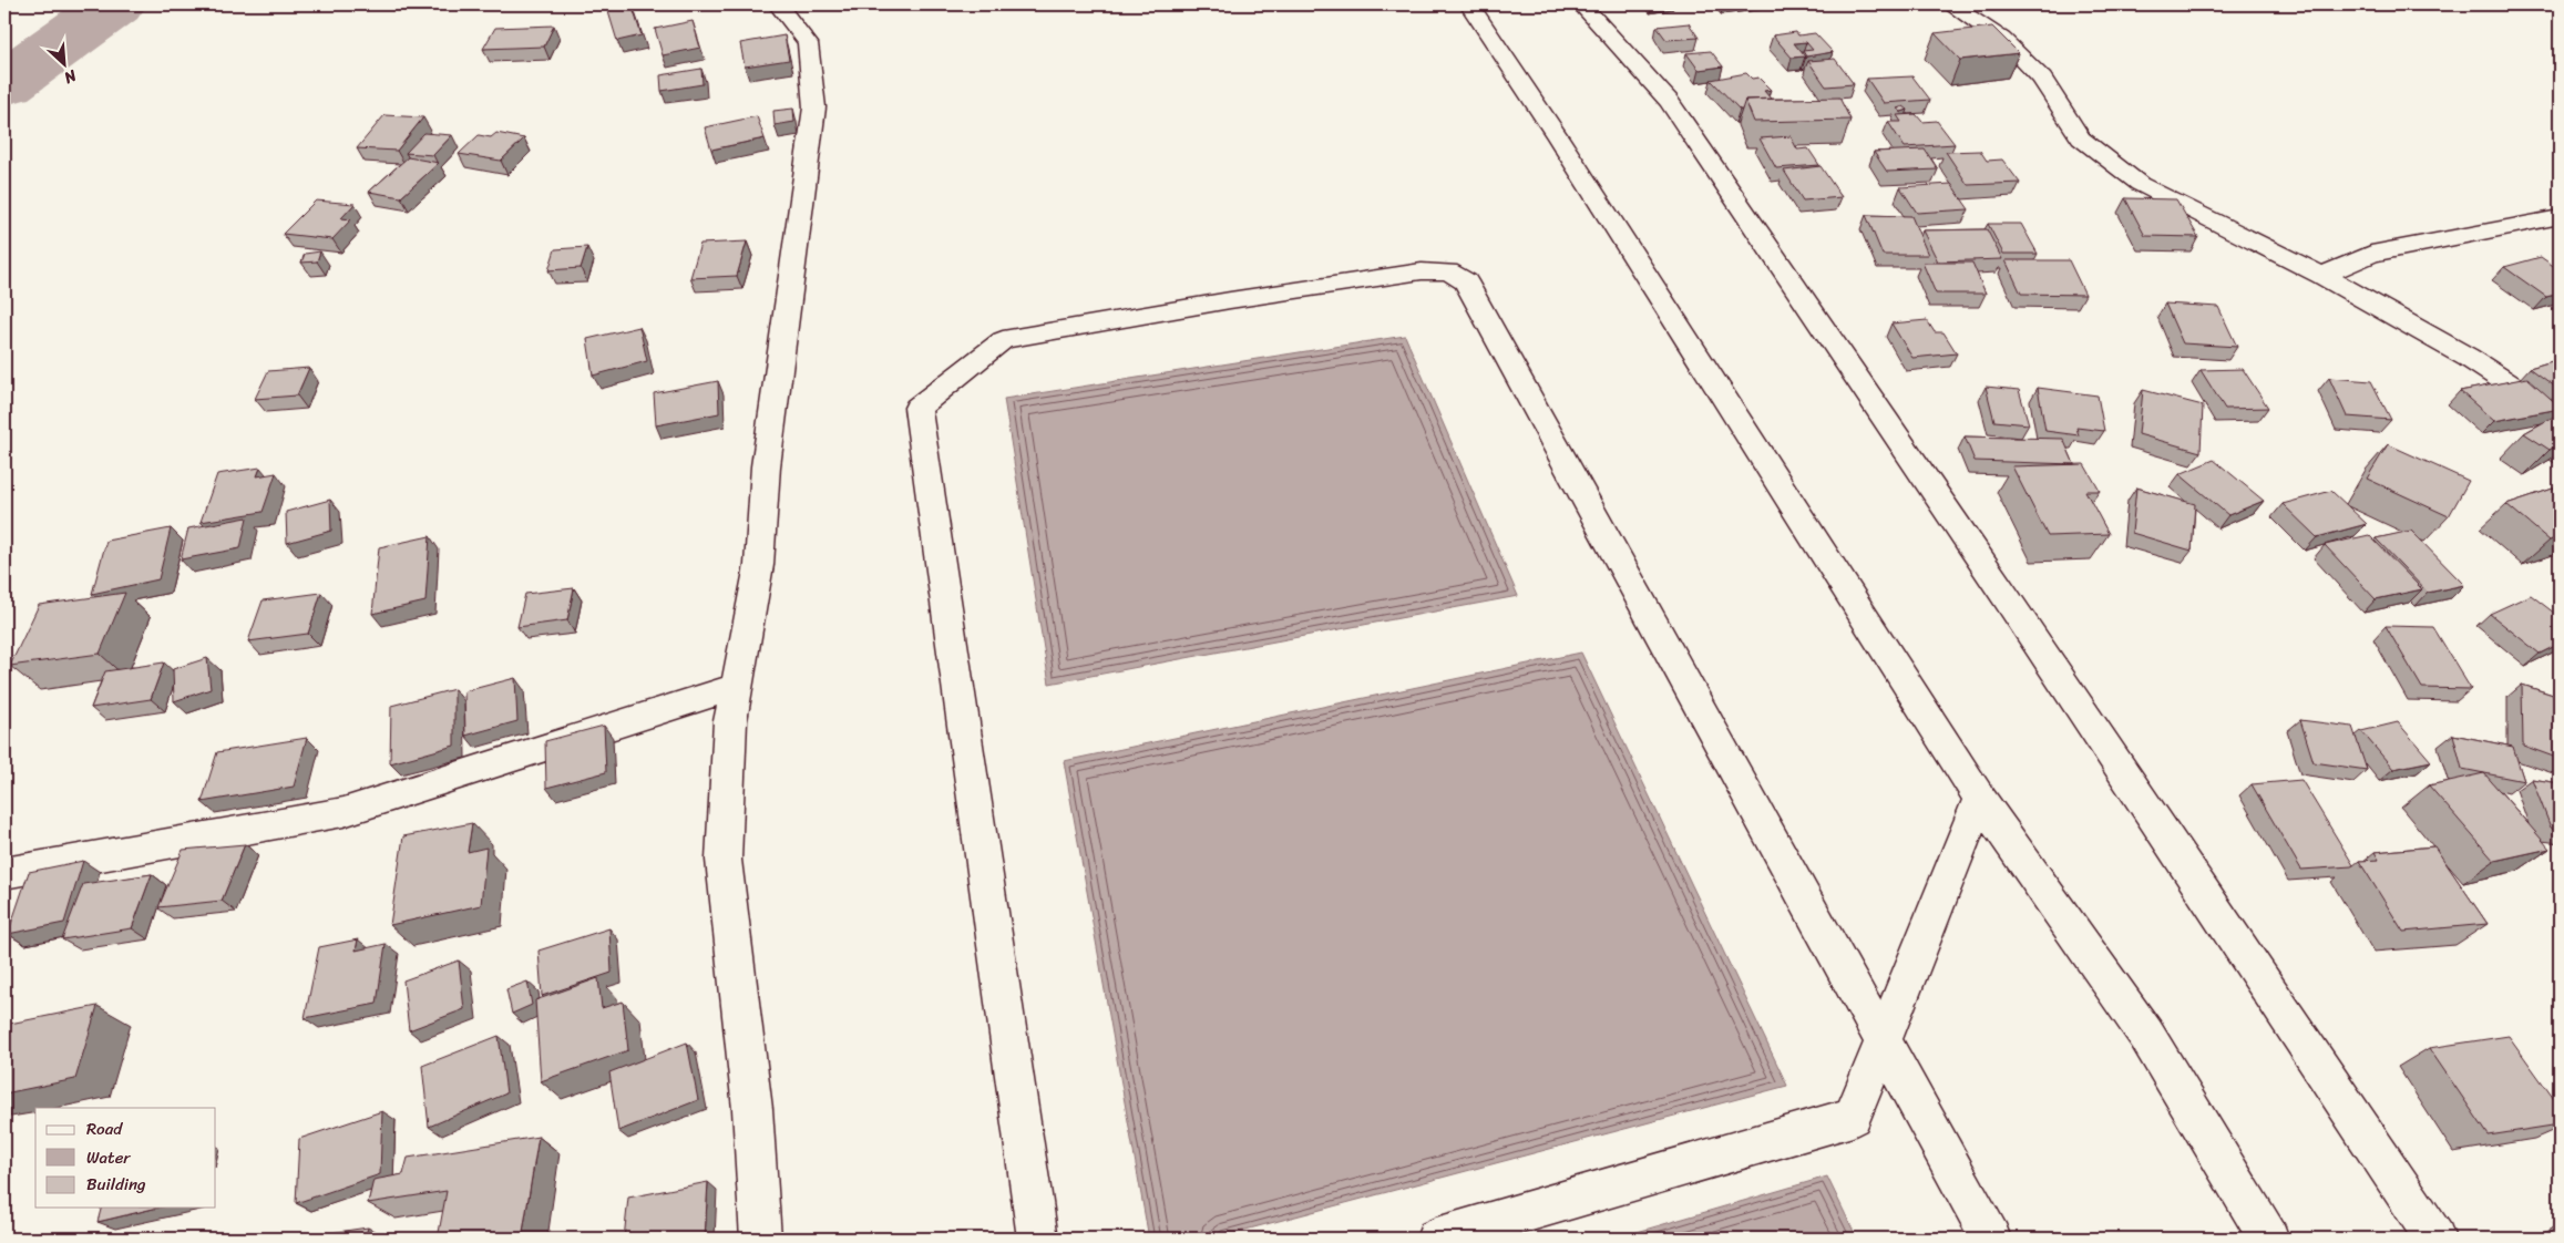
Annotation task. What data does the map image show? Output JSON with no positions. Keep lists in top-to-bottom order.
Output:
{
  "legend": ["Road", "Water", "Building"],
  "north": "bottom right"
}
